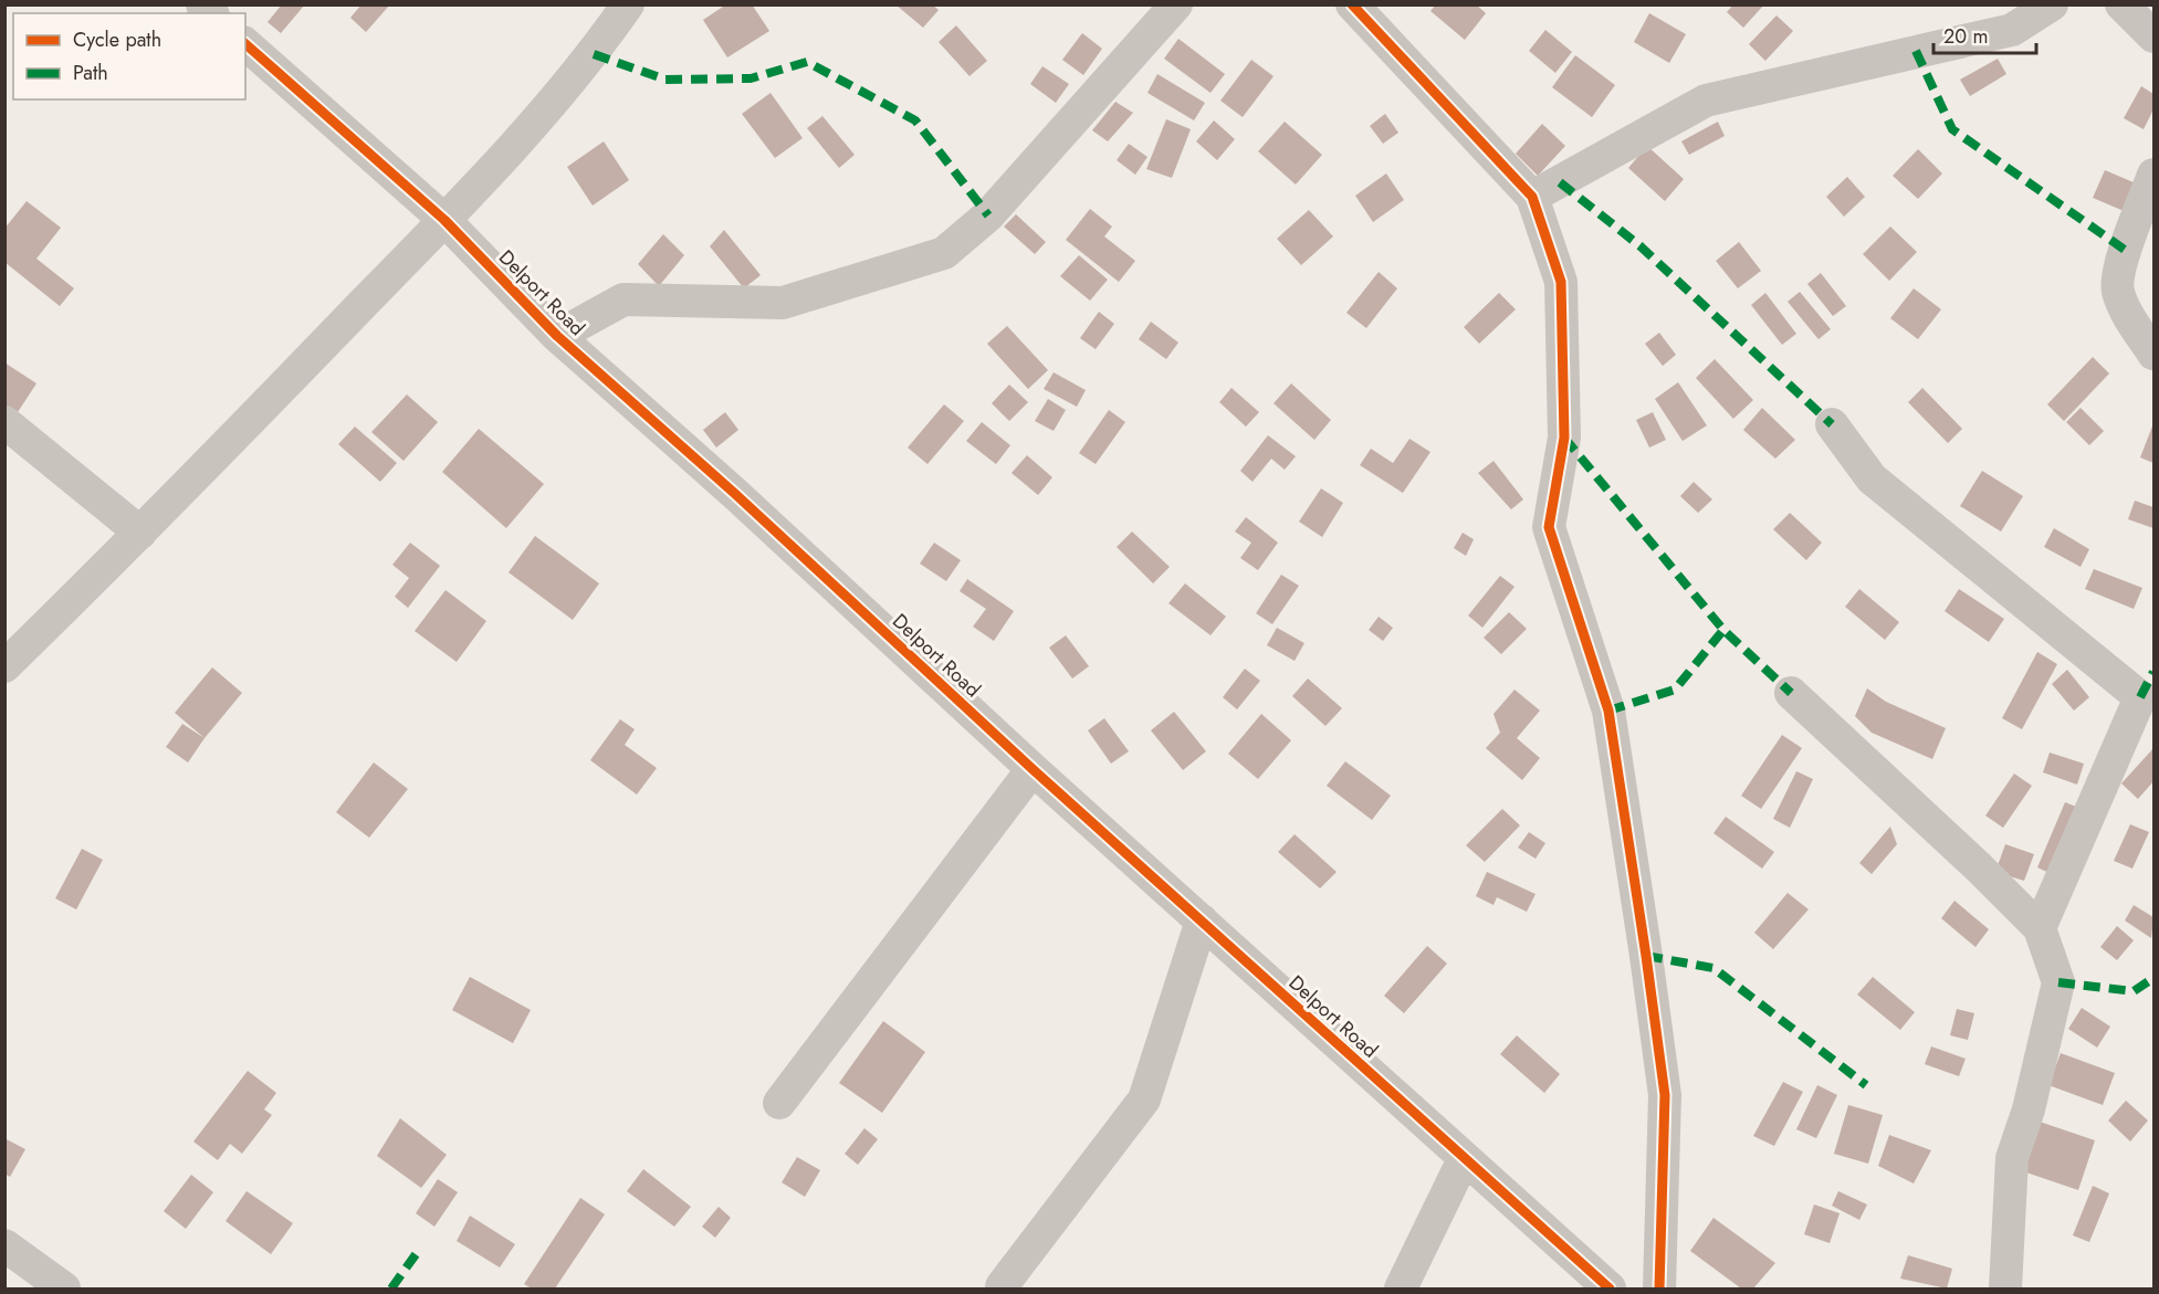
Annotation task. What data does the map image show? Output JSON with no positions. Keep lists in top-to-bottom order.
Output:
{
  "streets": {
    "street": ["Delport Road"]
  },
  "legend": ["Cycle path", "Path"],
  "scale_bar": "20 m"
}
